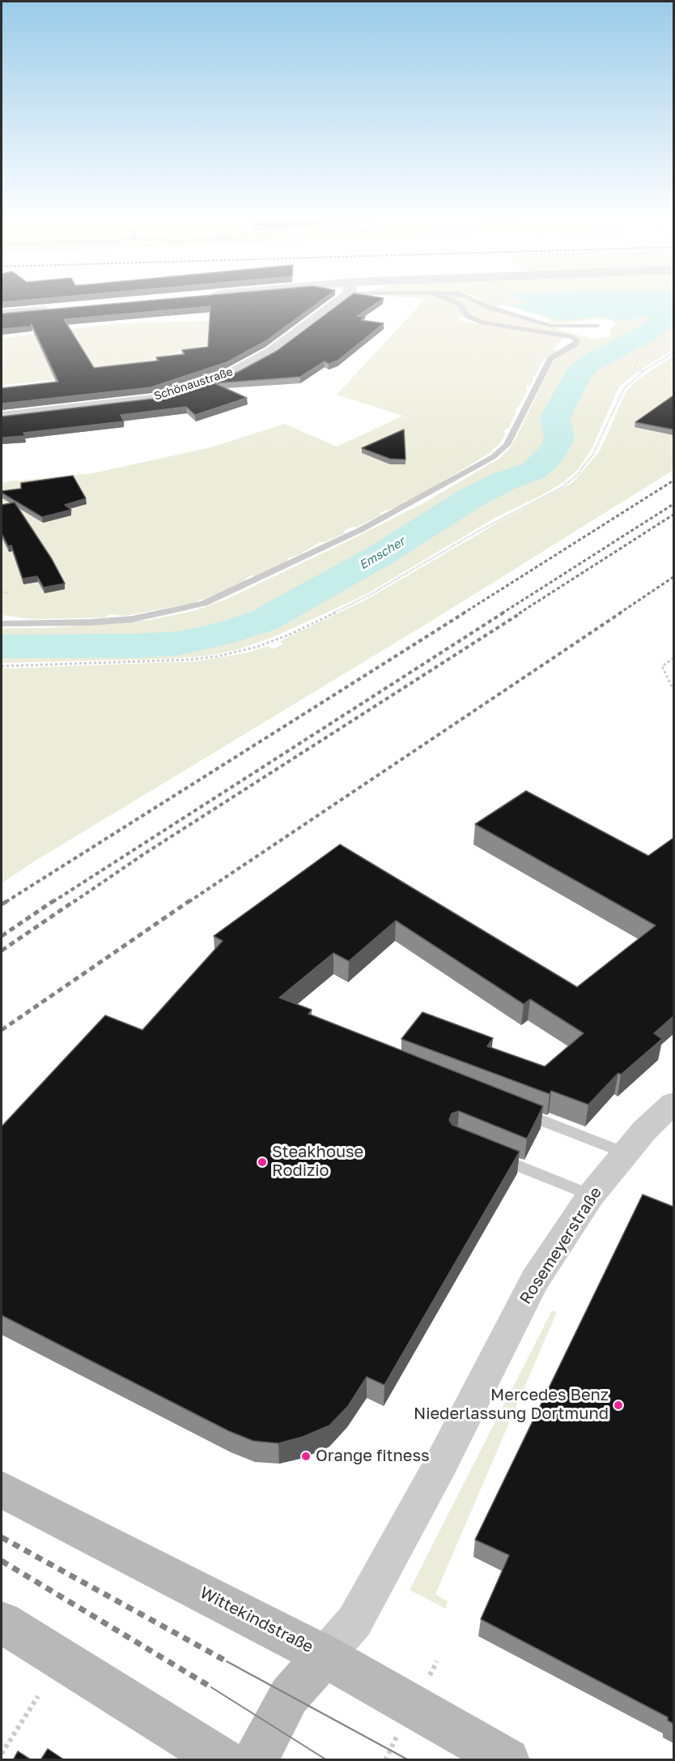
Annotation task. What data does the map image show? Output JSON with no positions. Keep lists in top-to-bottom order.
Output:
{
  "streets": {
    "main road": ["Wittekindstraße"],
    "street": ["Schönaustraße", "Rosemeyerstraße"]
  },
  "crossings": [
    ["Rosemeyerstraße", "Wittekindstraße"]
  ],
  "water": ["Emscher"],
  "places": ["Steakhouse Rodizio", "Mercedes Benz Niederlassung Dortmund", "Orange fitness"]
}
